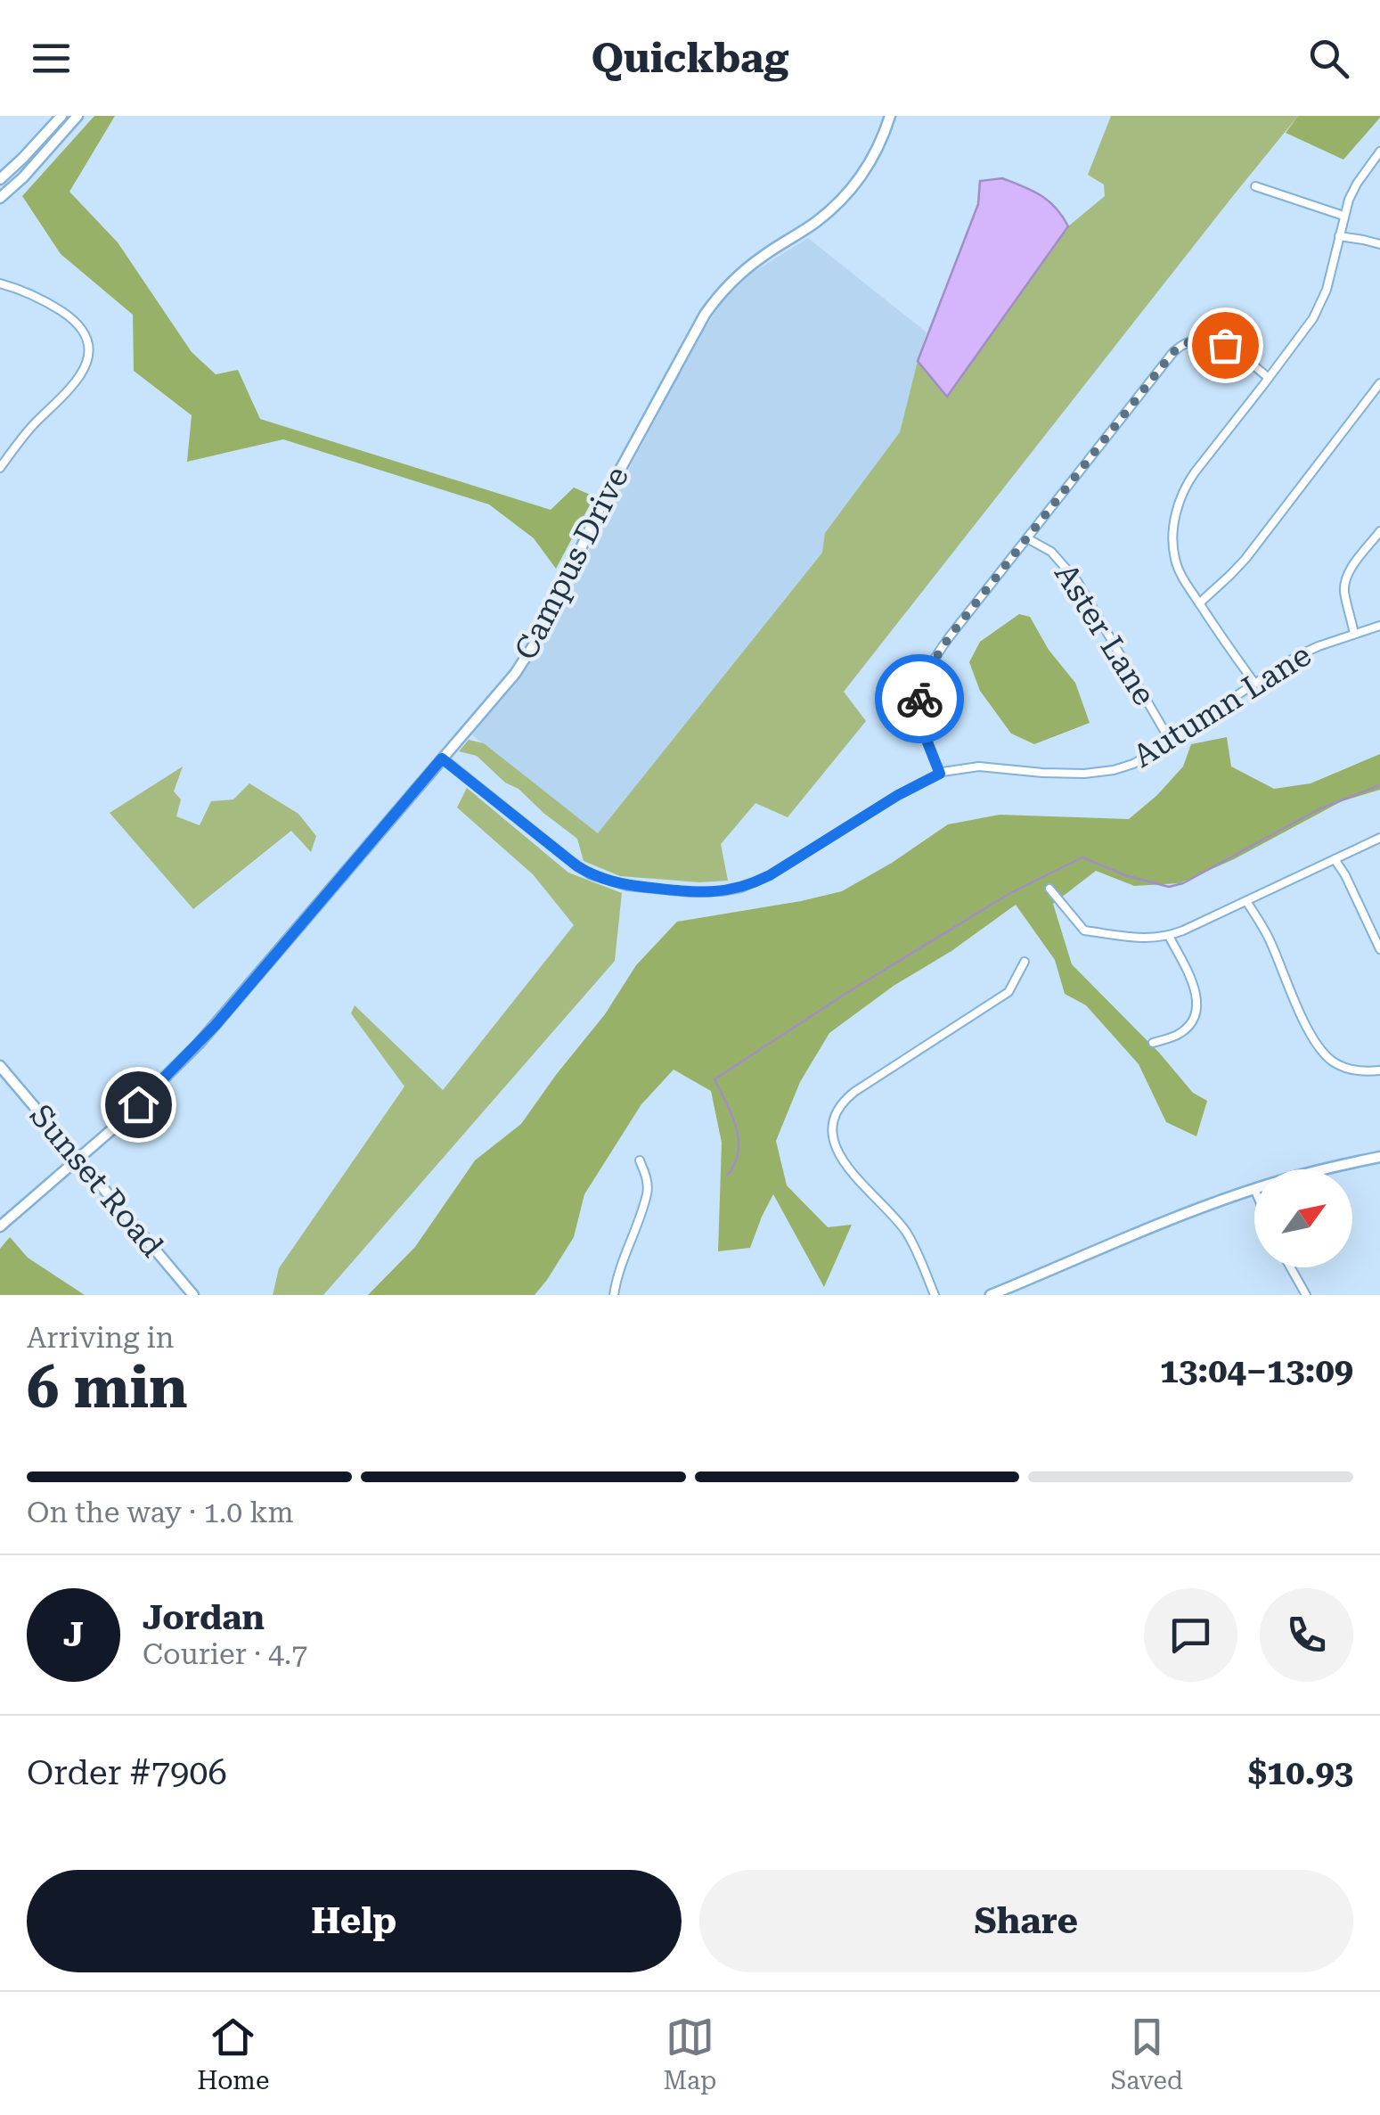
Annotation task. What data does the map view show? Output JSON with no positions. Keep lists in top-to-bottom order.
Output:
{
  "streets": {
    "street": [
      "Campus Drive",
      "Aster Lane",
      "Autumn Lane",
      "Sunset Road"
    ]
  },
  "crossings": [
    ["Campus Drive", "Autumn Lane"],
    ["Campus Drive", "Sunset Road"],
    ["Aster Lane", "Autumn Lane"]
  ],
  "north": "top right",
  "page": {
    "header": "Quickbag",
    "heading": ["6 min", "Arriving in", "13:04–13:09"],
    "panel": [
      "Jordan",
      "Courier · 4.7",
      "Order #7906",
      "$10.93"
    ],
    "bar": "On the way · 1.0 km",
    "round": "J",
    "buttons": ["Help", "Share"],
    "tabs": ["Home", "Map", "Saved"]
  }
}
